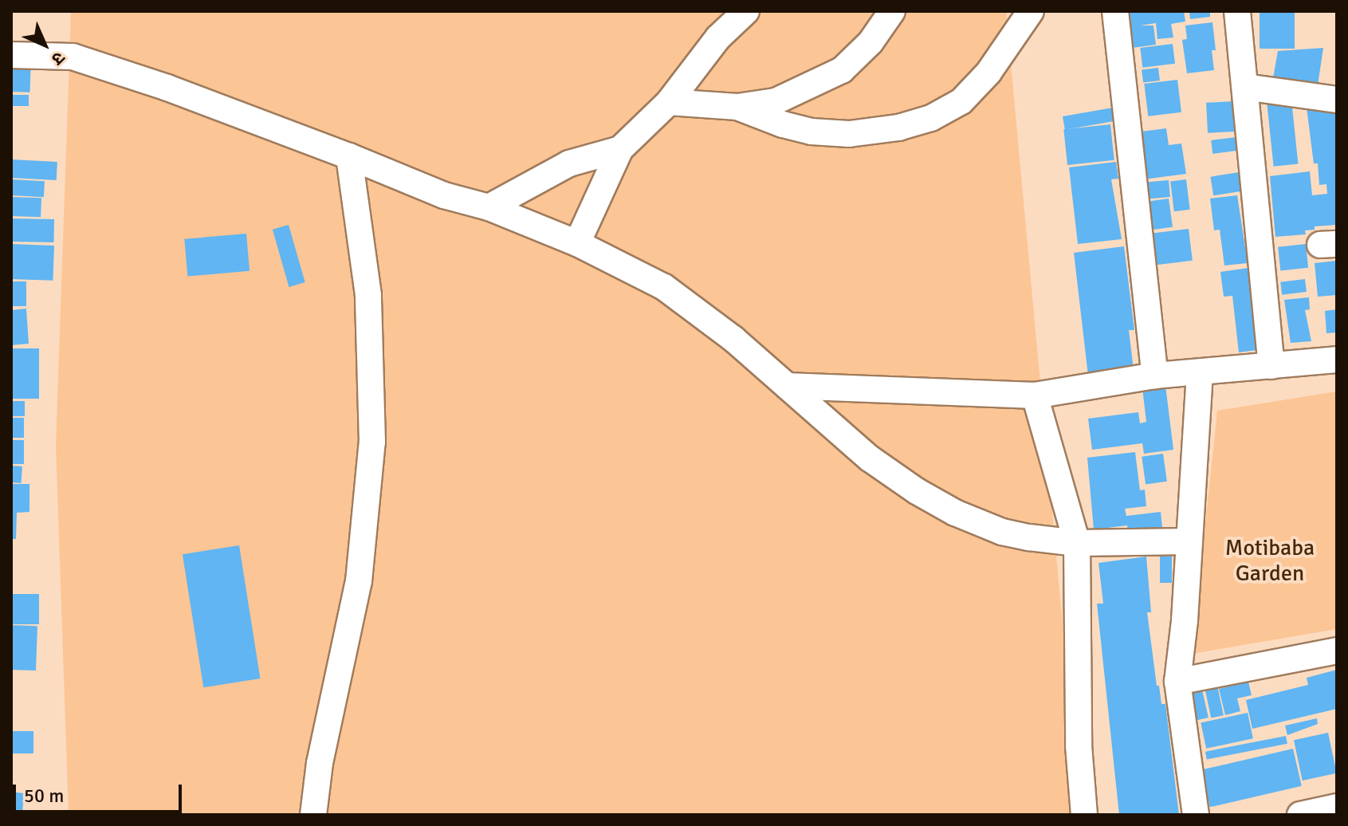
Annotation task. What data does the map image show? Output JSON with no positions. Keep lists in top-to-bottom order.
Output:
{
  "parks": ["Motibaba Garden"],
  "scale_bar": "50 m",
  "north": "bottom right"
}
